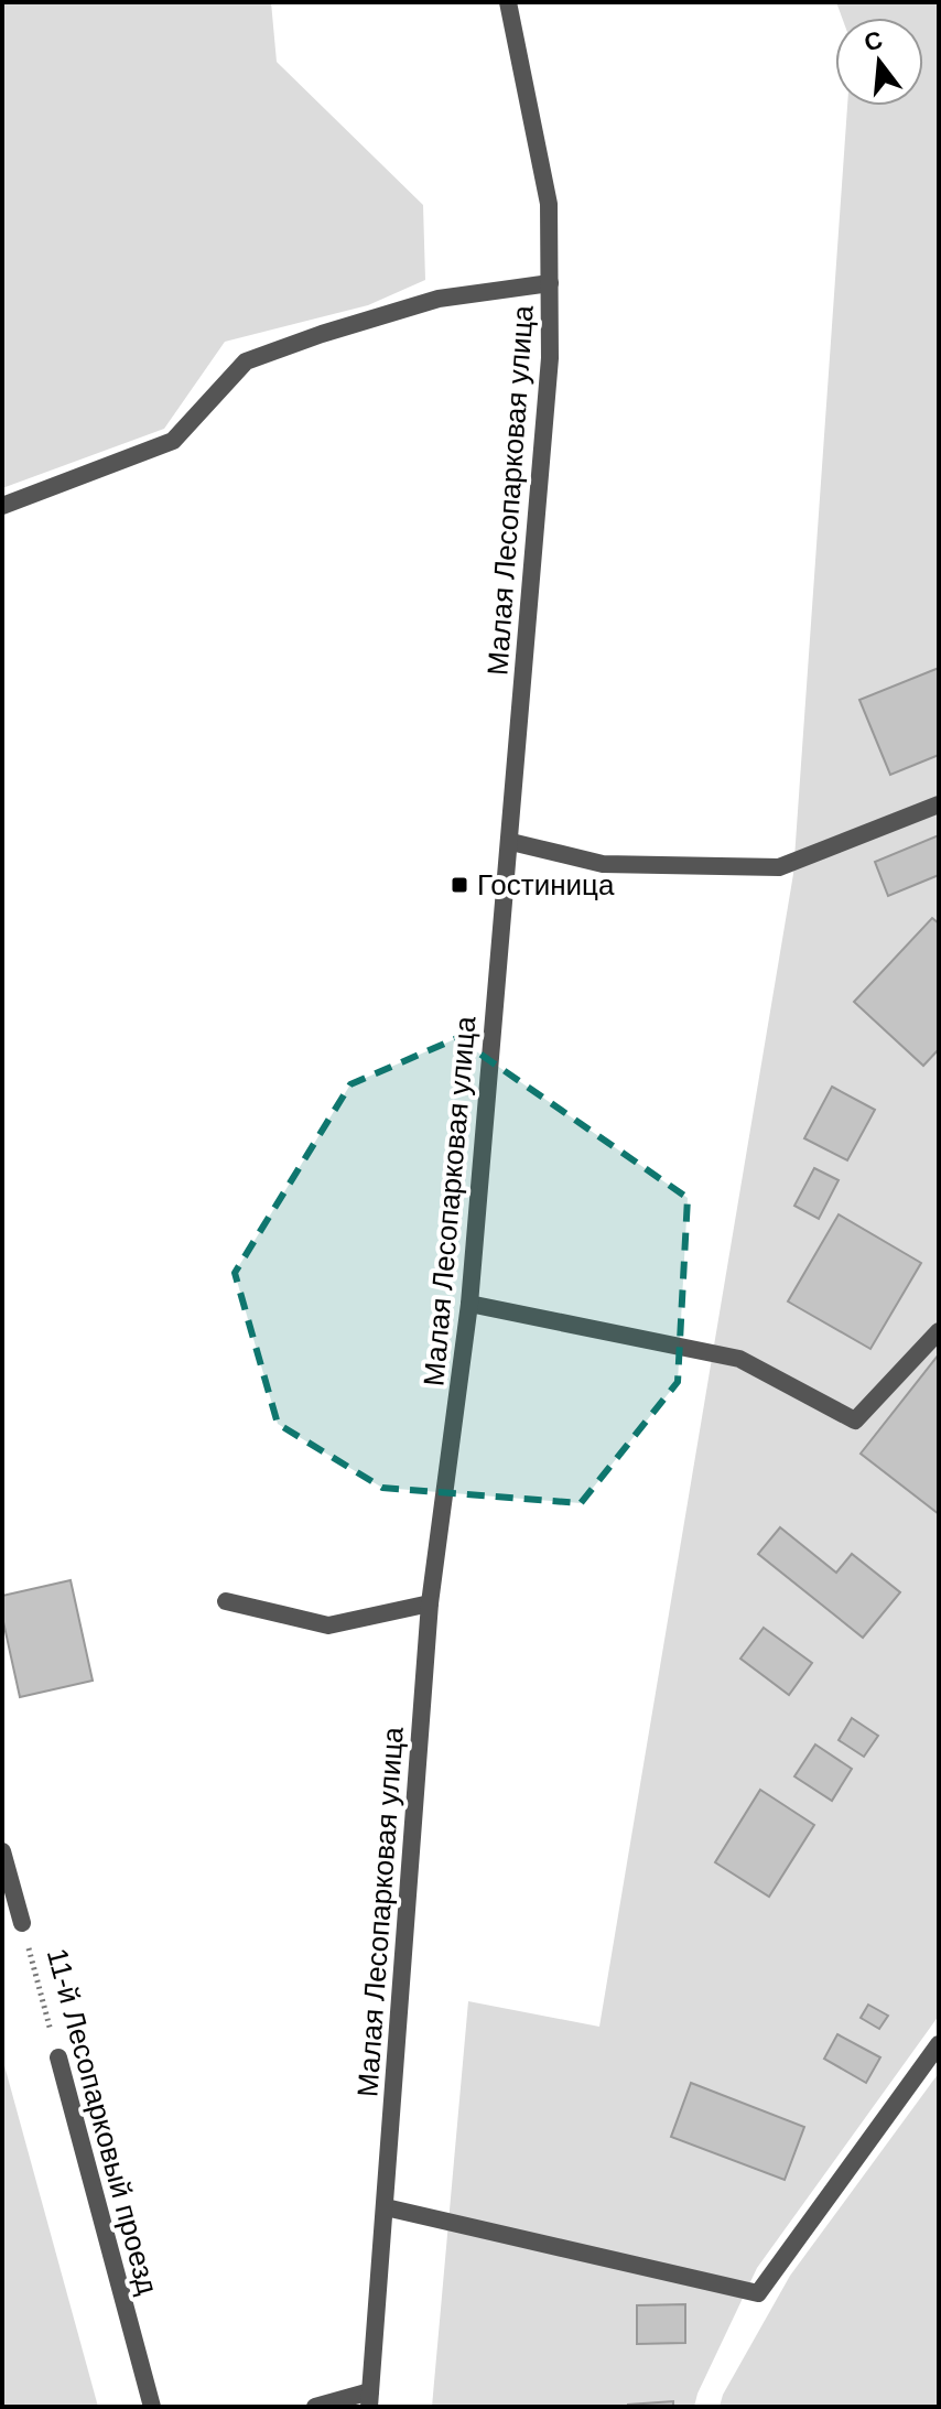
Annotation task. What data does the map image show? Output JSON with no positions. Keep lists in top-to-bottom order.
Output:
{
  "streets": {
    "street": ["Малая Лесопарковая улица", "11-й Лесопарковый проезд"]
  },
  "places": {
    "transit": ["Гостиница"]
  },
  "north": "top"
}
